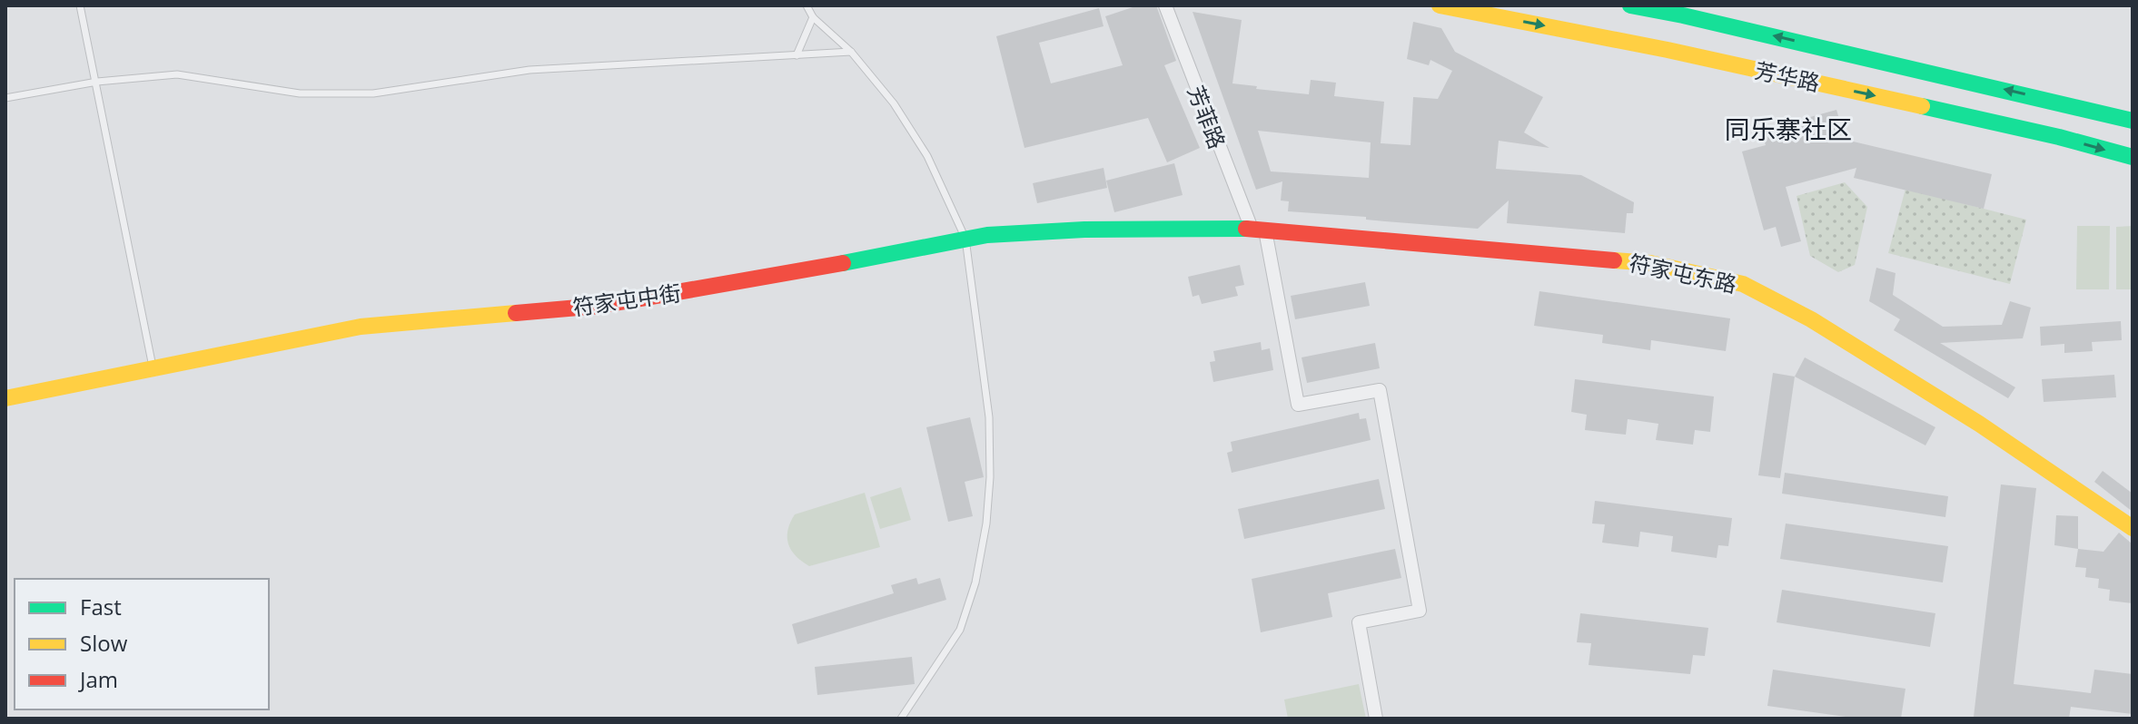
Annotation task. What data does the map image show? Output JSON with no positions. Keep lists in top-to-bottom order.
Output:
{
  "streets": {
    "street": [
      "芳华路",
      "芳菲路",
      "符家屯东路",
      "符家屯中街"
    ]
  },
  "crossings": [
    ["芳菲路", "符家屯东路"],
    ["芳菲路", "符家屯中街"],
    ["符家屯东路", "符家屯中街"]
  ],
  "districts": ["同乐寨社区"],
  "legend": ["Fast", "Slow", "Jam"]
}
